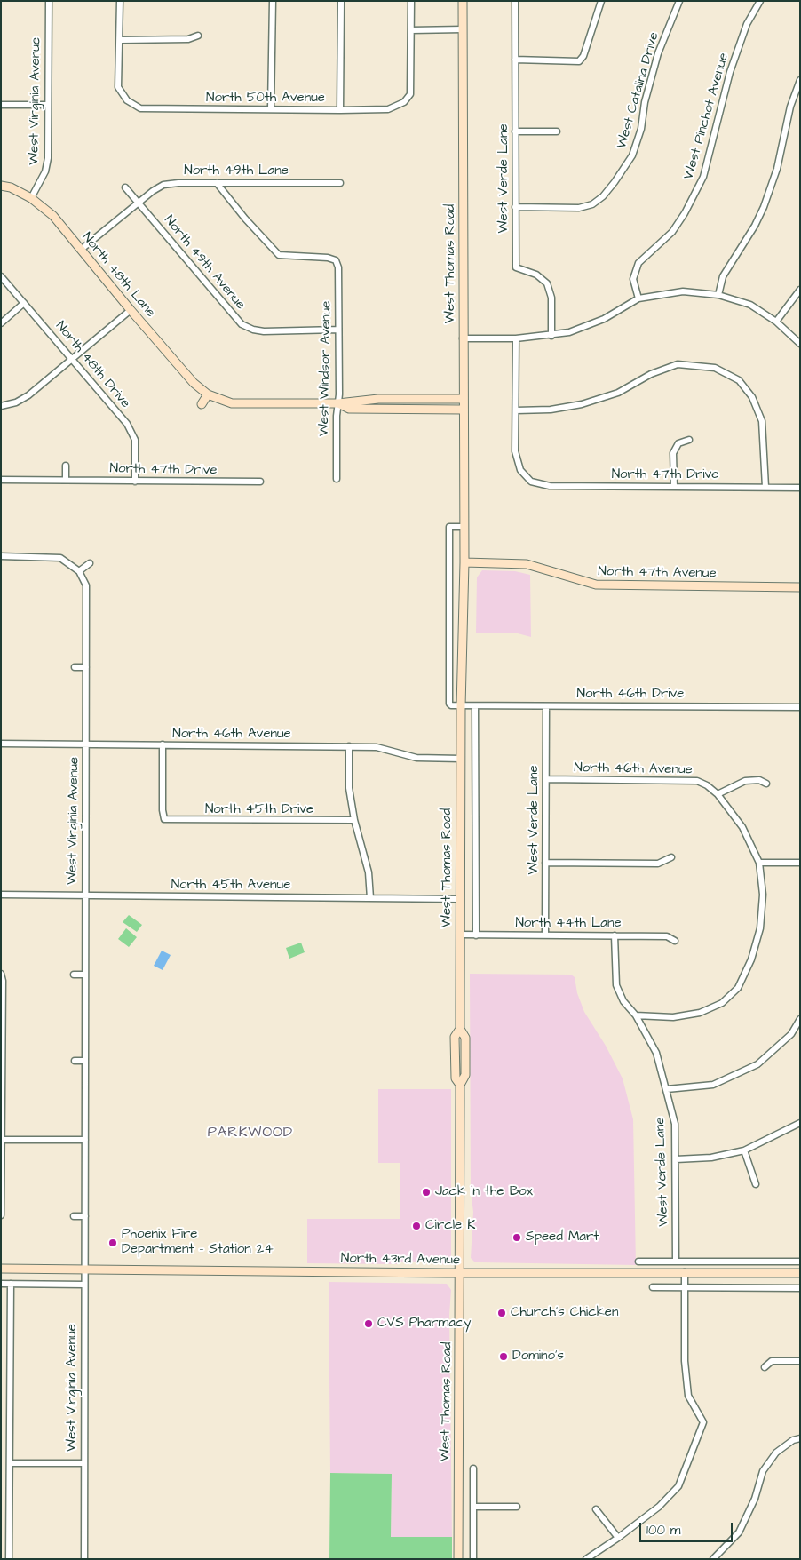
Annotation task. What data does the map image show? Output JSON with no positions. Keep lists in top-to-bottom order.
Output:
{
  "streets": {
    "main road": [
      "West Thomas Road",
      "North 48th Lane",
      "North 47th Avenue",
      "North 43rd Avenue"
    ],
    "street": [
      "West Catalina Drive",
      "North 50th Avenue",
      "West Virginia Avenue",
      "West Pinchot Avenue",
      "North 49th Lane",
      "West Verde Lane",
      "North 49th Avenue",
      "North 48th Drive",
      "West Windsor Avenue",
      "North 47th Drive",
      "North 46th Drive",
      "North 46th Avenue",
      "North 45th Drive",
      "North 45th Avenue",
      "North 44th Lane"
    ]
  },
  "crossings": [
    ["West Catalina Drive", "West Verde Lane"],
    ["West Virginia Avenue", "North 48th Lane"],
    ["West Virginia Avenue", "North 46th Avenue"],
    ["West Virginia Avenue", "North 45th Avenue"],
    ["West Virginia Avenue", "North 43rd Avenue"],
    ["North 49th Lane", "North 49th Avenue"],
    ["North 49th Lane", "North 48th Lane"],
    ["North 49th Lane", "West Windsor Avenue"],
    ["West Verde Lane", "North 46th Drive"],
    ["West Verde Lane", "North 46th Avenue"],
    ["West Verde Lane", "North 44th Lane"],
    ["North 49th Avenue", "West Windsor Avenue"],
    ["West Thomas Road", "North 48th Lane"],
    ["West Thomas Road", "North 47th Avenue"],
    ["West Thomas Road", "North 46th Drive"],
    ["West Thomas Road", "North 46th Avenue"],
    ["West Thomas Road", "North 45th Avenue"],
    ["West Thomas Road", "North 44th Lane"],
    ["West Thomas Road", "North 43rd Avenue"],
    ["North 48th Lane", "West Windsor Avenue"],
    ["North 48th Drive", "North 47th Drive"],
    ["North 46th Avenue", "North 45th Drive"]
  ],
  "districts": ["PARKWOOD"],
  "places": [
    "Jack in the Box",
    "Circle K",
    "Speed Mart",
    "Phoenix Fire Department - Station 24",
    "Church's Chicken",
    "CVS Pharmacy",
    "Domino's"
  ],
  "scale_bar": "100 m"
}
